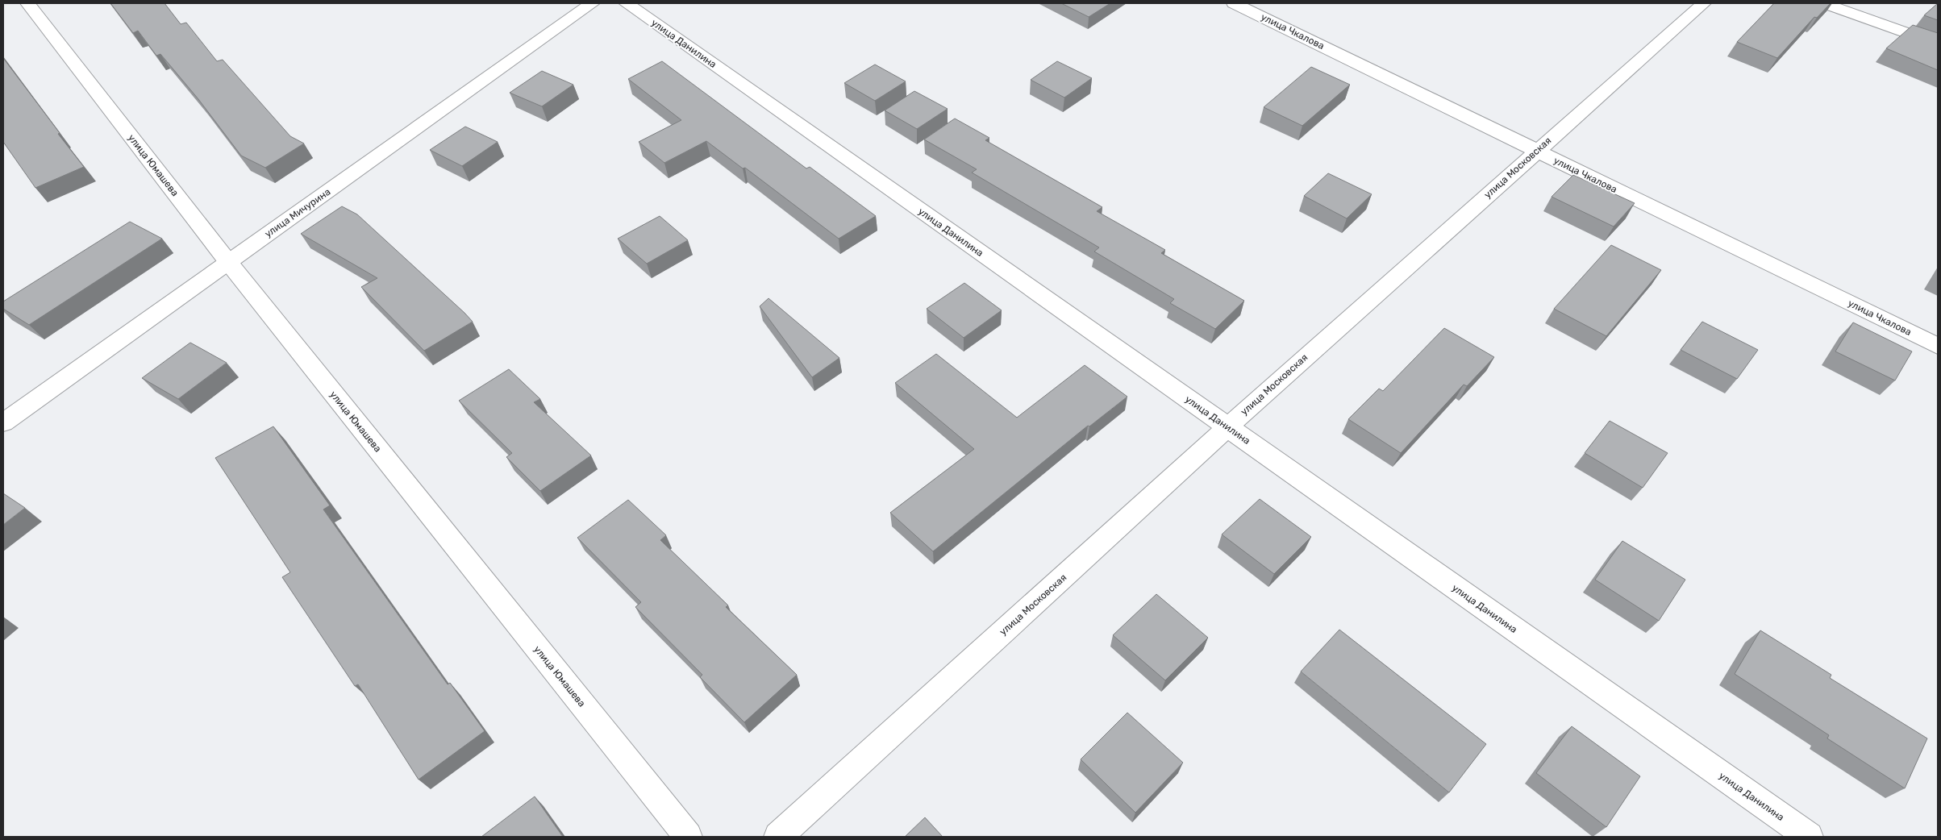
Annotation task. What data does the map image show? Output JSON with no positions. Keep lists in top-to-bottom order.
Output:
{
  "streets": {
    "street": [
      "улица Чкалова",
      "улица Данилина",
      "улица Юмашева",
      "улица Московская",
      "улица Мичурина"
    ]
  },
  "crossings": [
    ["улица Чкалова", "улица Московская"],
    ["улица Данилина", "улица Московская"],
    ["улица Юмашева", "улица Мичурина"]
  ]
}
